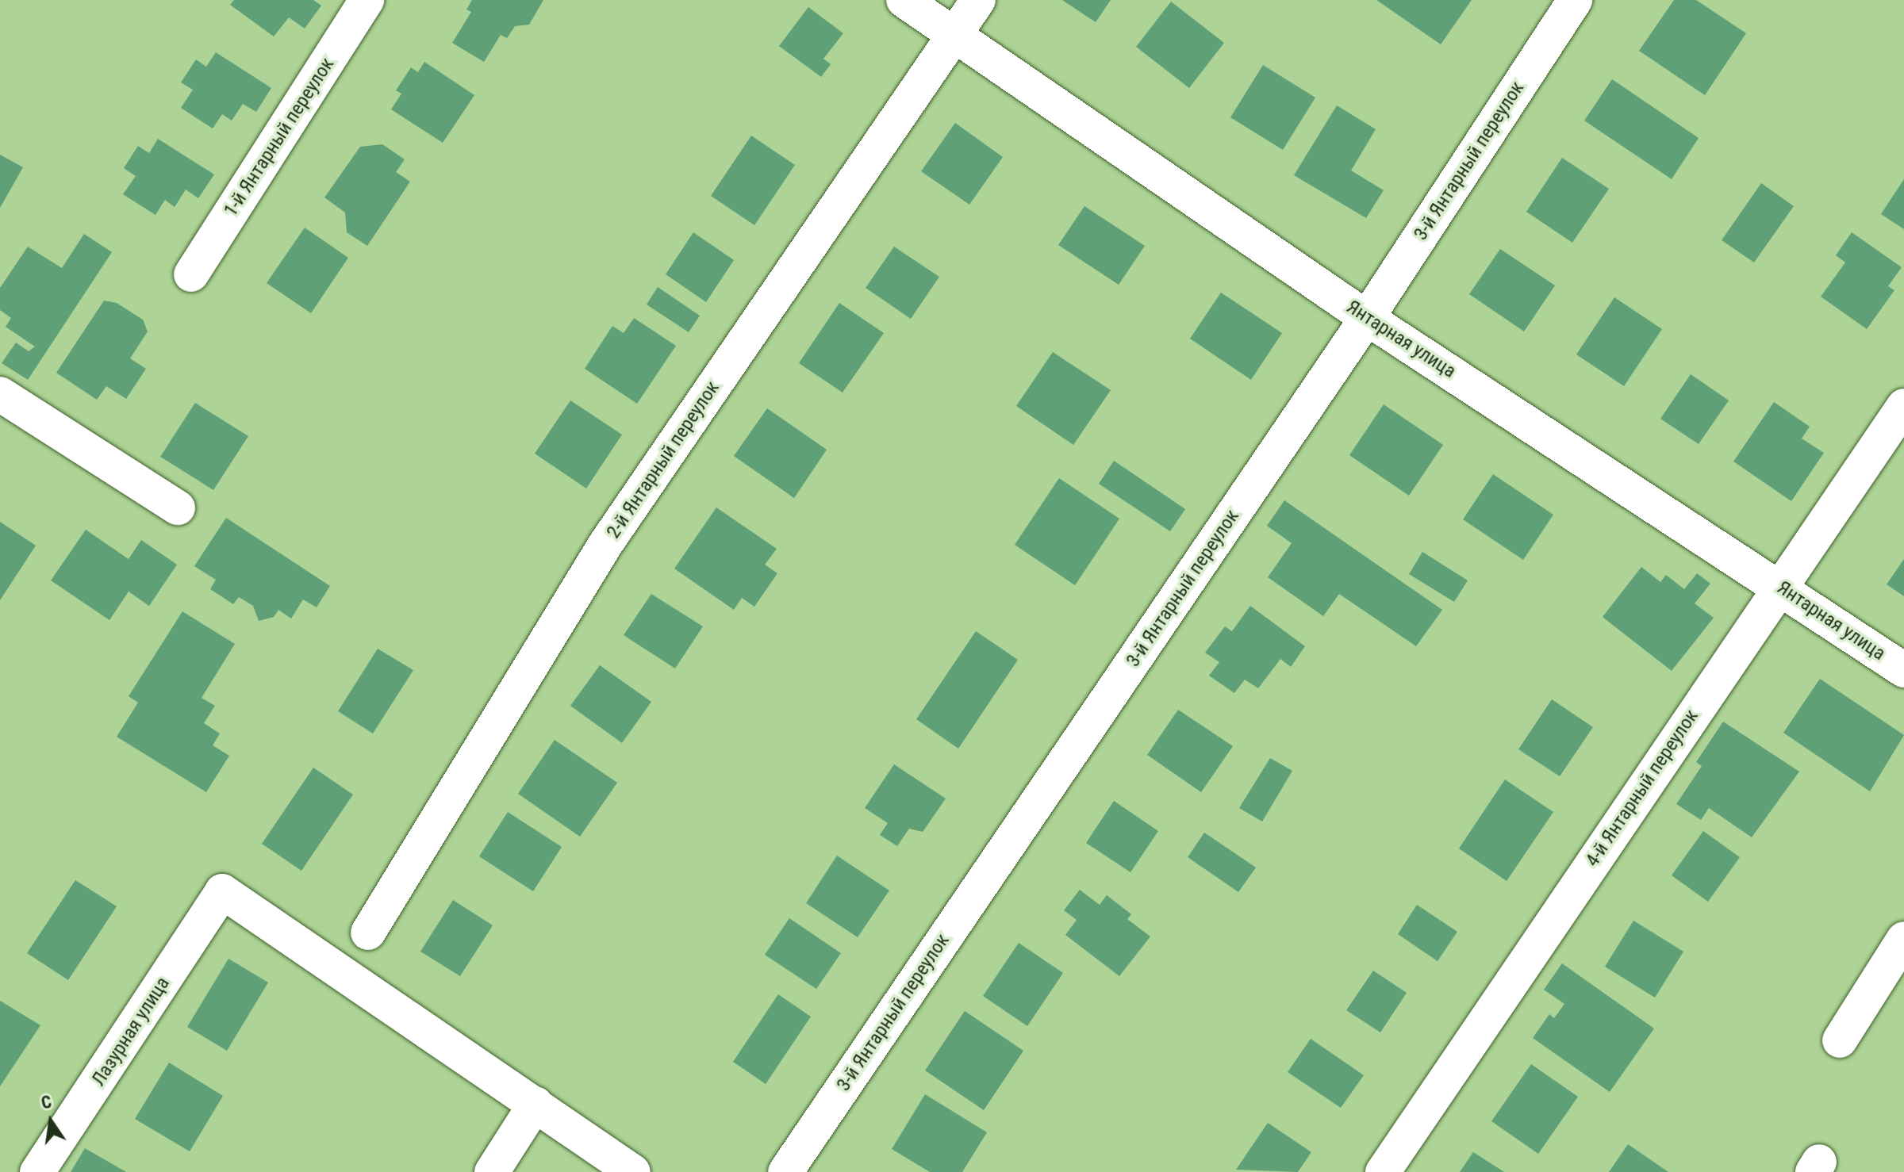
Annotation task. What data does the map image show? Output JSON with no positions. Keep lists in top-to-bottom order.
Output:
{
  "streets": {
    "street": [
      "1-й Янтарный переулок",
      "3-й Янтарный переулок",
      "Янтарная улица",
      "2-й Янтарный переулок",
      "4-й Янтарный переулок",
      "Лазурная улица"
    ]
  },
  "crossings": [
    ["3-й Янтарный переулок", "Янтарная улица"],
    ["Янтарная улица", "2-й Янтарный переулок"],
    ["Янтарная улица", "4-й Янтарный переулок"]
  ],
  "north": "top"
}
